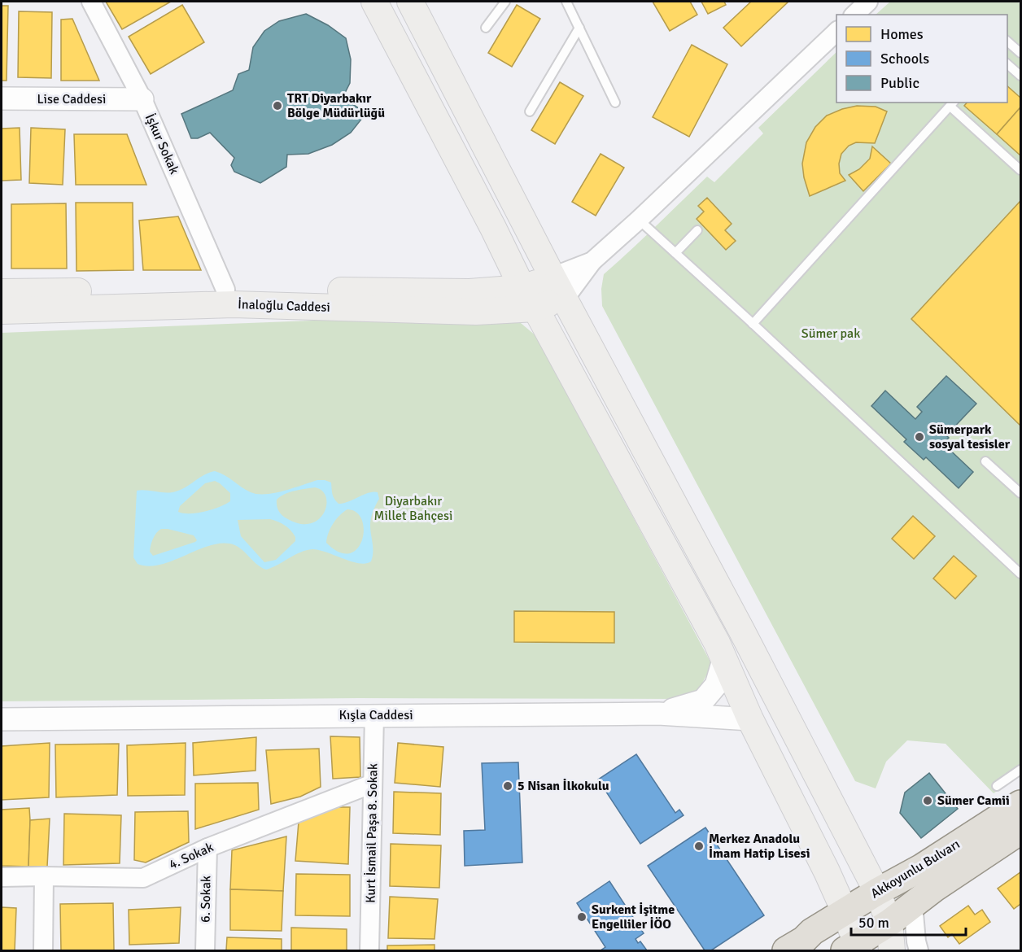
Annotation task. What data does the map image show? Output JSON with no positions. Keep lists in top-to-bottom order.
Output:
{
  "streets": {
    "main road": ["İnaloğlu Caddesi", "Akkoyunlu Bulvarı"],
    "street": [
      "Lise Caddesi",
      "İşkur Sokak",
      "Kışla Caddesi",
      "Kurt İsmail Paşa 8. Sokak",
      "4. Sokak",
      "6. Sokak"
    ]
  },
  "crossings": [
    ["Lise Caddesi", "İşkur Sokak"],
    ["İşkur Sokak", "İnaloğlu Caddesi"],
    ["Kışla Caddesi", "Kurt İsmail Paşa 8. Sokak"],
    ["Kurt İsmail Paşa 8. Sokak", "4. Sokak"],
    ["4. Sokak", "6. Sokak"]
  ],
  "parks": ["Sümer pak", "Diyarbakır Millet Bahçesi"],
  "places": [
    "TRT Diyarbakır Bölge Müdürlüğü",
    "Sümerpark sosyal tesisler",
    "5 Nisan İlkokulu",
    "Sümer Camii",
    "Merkez Anadolu İmam Hatip Lisesi",
    "Surkent İşitme Engelliler İÖO"
  ],
  "legend": ["Homes", "Schools", "Public"],
  "scale_bar": "50 m"
}
